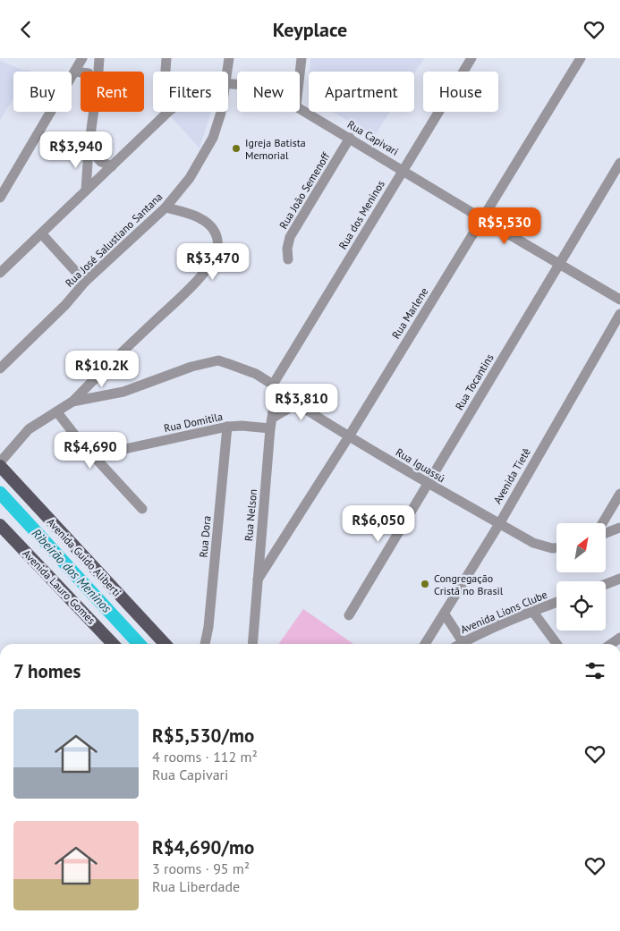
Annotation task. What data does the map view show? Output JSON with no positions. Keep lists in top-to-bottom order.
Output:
{
  "streets": {
    "main road": ["Avenida Guido Aliberti", "Avenida Lauro Gomes"],
    "street": [
      "Rua Capivari",
      "Rua João Semenoff",
      "Rua dos Meninos",
      "Rua José Salustiano Santana",
      "Rua Marlene",
      "Rua Tocantins",
      "Rua Domitila",
      "Rua Iguassú",
      "Avenida Tietê",
      "Rua Nelson",
      "Rua Dora",
      "Avenida Lions Clube"
    ]
  },
  "crossings": [
    ["Rua Capivari", "Rua João Semenoff"],
    ["Rua Capivari", "Rua dos Meninos"],
    ["Rua Capivari", "Rua Marlene"],
    ["Rua Capivari", "Rua Tocantins"],
    ["Rua dos Meninos", "Rua Iguassú"],
    ["Rua dos Meninos", "Rua Nelson"],
    ["Rua Marlene", "Rua Iguassú"],
    ["Rua Marlene", "Rua Nelson"],
    ["Rua Tocantins", "Rua Iguassú"],
    ["Rua Domitila", "Rua Nelson"],
    ["Rua Domitila", "Rua Dora"],
    ["Rua Iguassú", "Avenida Tietê"],
    ["Rua Iguassú", "Rua Nelson"]
  ],
  "water": ["Ribeirão dos Meninos"],
  "places": ["Igreja Batista Memorial", "Congregação Cristã no Brasil"],
  "north": "top right",
  "page": {
    "header": "Keyplace",
    "chip": [
      "Buy",
      "Rent",
      "Filters",
      "New",
      "Apartment",
      "House"
    ],
    "price": [
      "R$3,940",
      "R$5,530",
      "R$3,470",
      "R$10.2K",
      "R$3,810",
      "R$4,690",
      "R$6,050"
    ],
    "heading": "7 homes",
    "list": [
      {
        "name": "R$5,530/mo",
        "note": "4 rooms · 112 m² · Rua Capivari"
      },
      {
        "name": "R$4,690/mo",
        "note": "3 rooms · 95 m² · Rua Liberdade"
      }
    ]
  }
}
